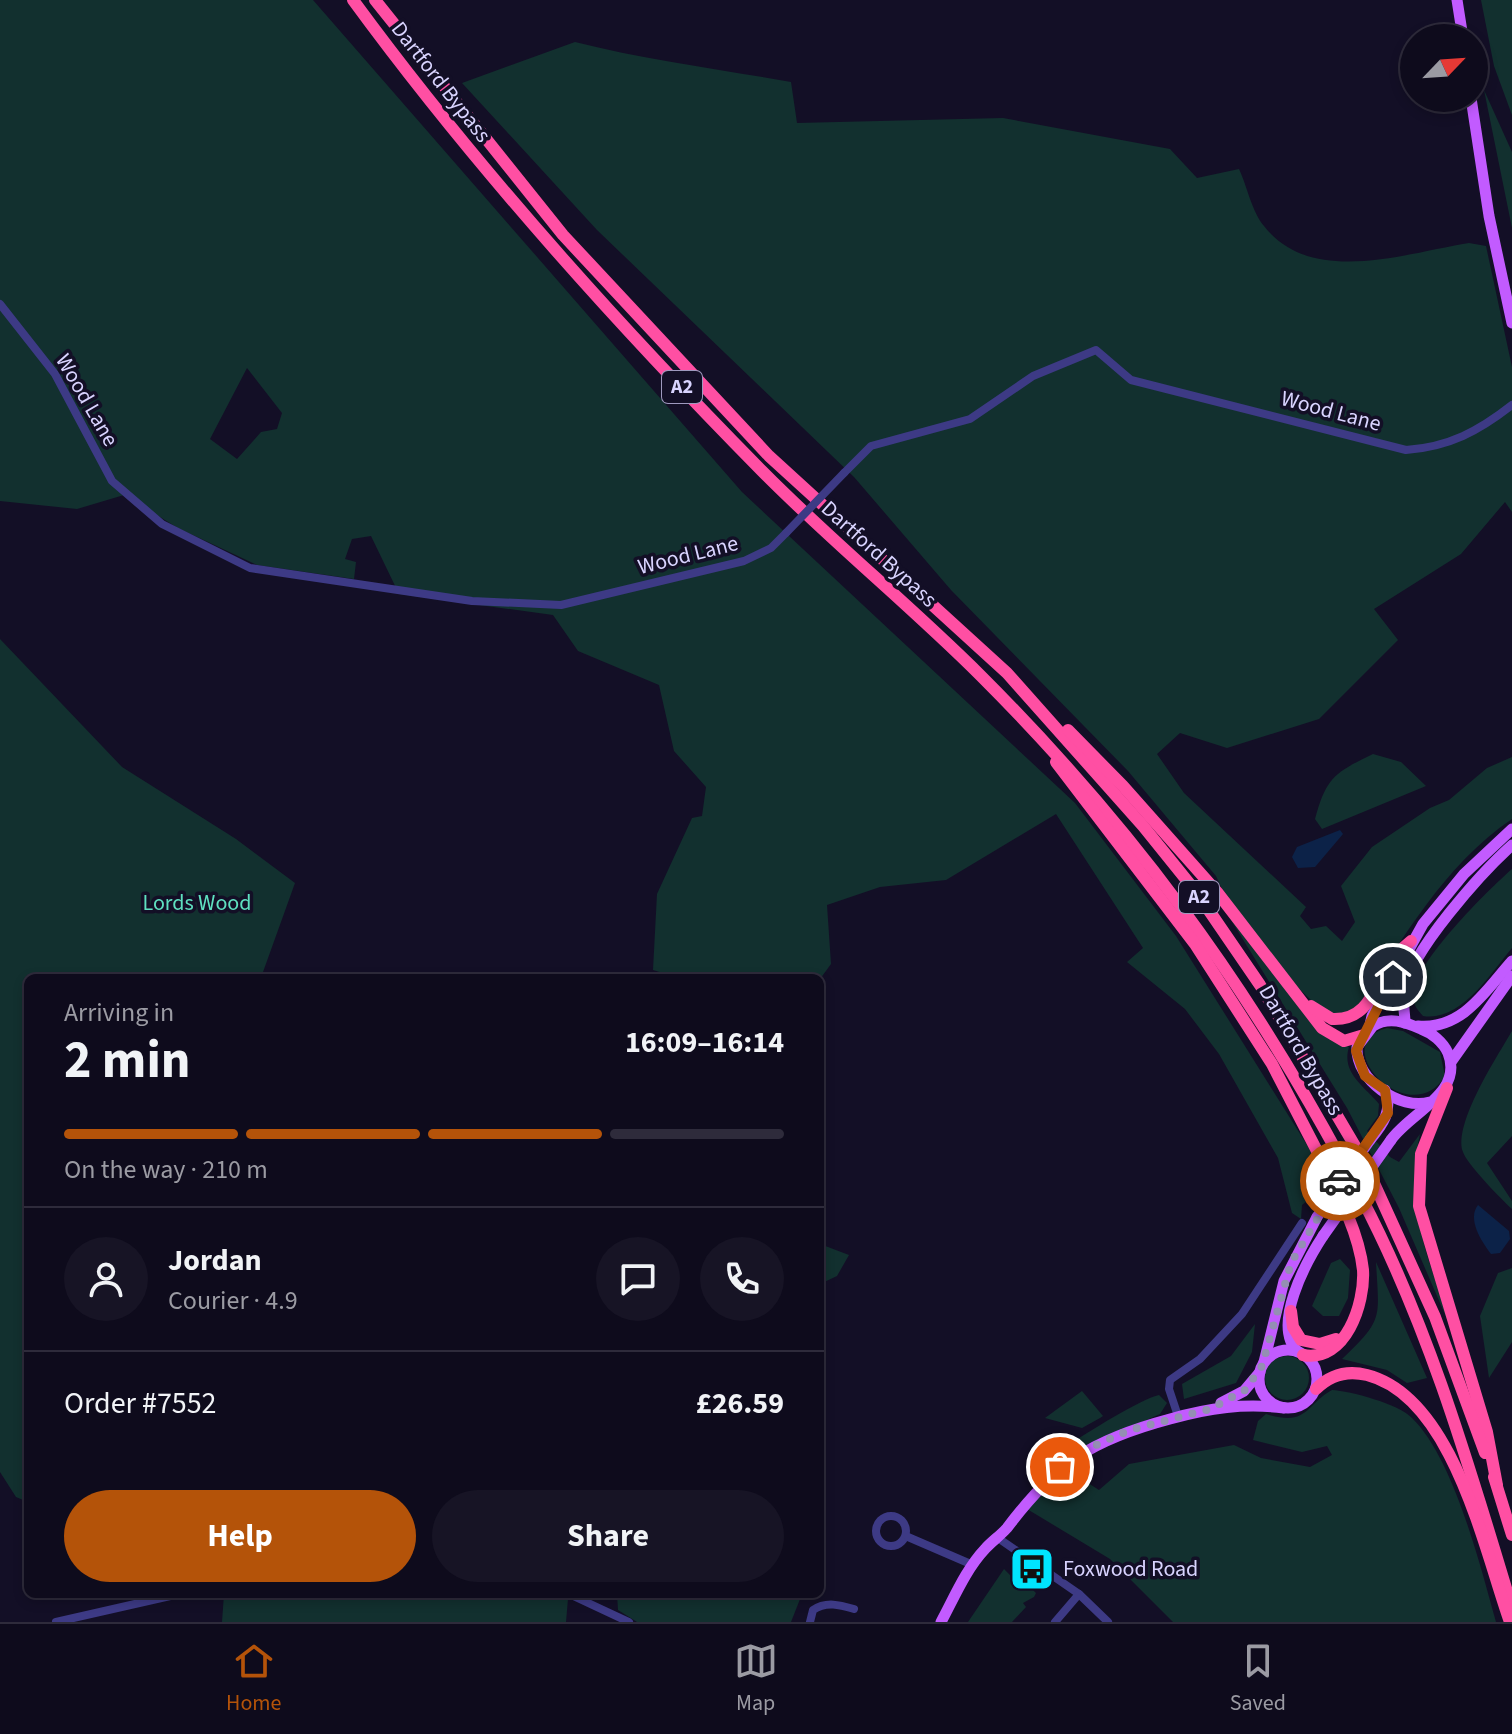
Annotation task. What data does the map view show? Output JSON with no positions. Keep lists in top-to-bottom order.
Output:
{
  "streets": {
    "highway": ["Dartford Bypass", "A2"],
    "street": ["Wood Lane"]
  },
  "crossings": [
    ["Dartford Bypass", "A2"]
  ],
  "parks": ["Lords Wood"],
  "places": {
    "bus stop": ["Foxwood Road"]
  },
  "north": "top right",
  "page": {
    "heading": ["2 min", "Arriving in", "16:09–16:14"],
    "panel": [
      "Jordan",
      "Courier · 4.9",
      "Order #7552",
      "£26.59"
    ],
    "bar": "On the way · 210 m",
    "buttons": ["Help", "Share"],
    "tabs": ["Home", "Map", "Saved"]
  }
}
